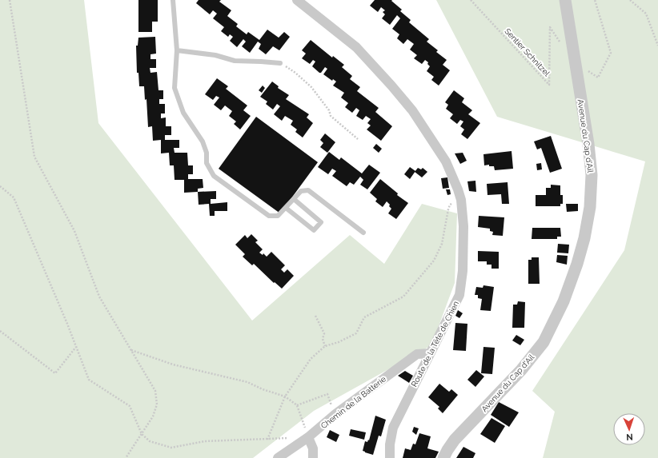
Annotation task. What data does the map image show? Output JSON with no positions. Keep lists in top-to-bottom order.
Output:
{
  "streets": {
    "street": ["Avenue du Cap d'Ail", "Route de la Tête de Chien", "Chemin de la Batterie"],
    "path": ["Sentier Schnitzel"]
  },
  "crossings": [
    ["Route de la Tête de Chien", "Chemin de la Batterie"]
  ],
  "north": "bottom"
}
